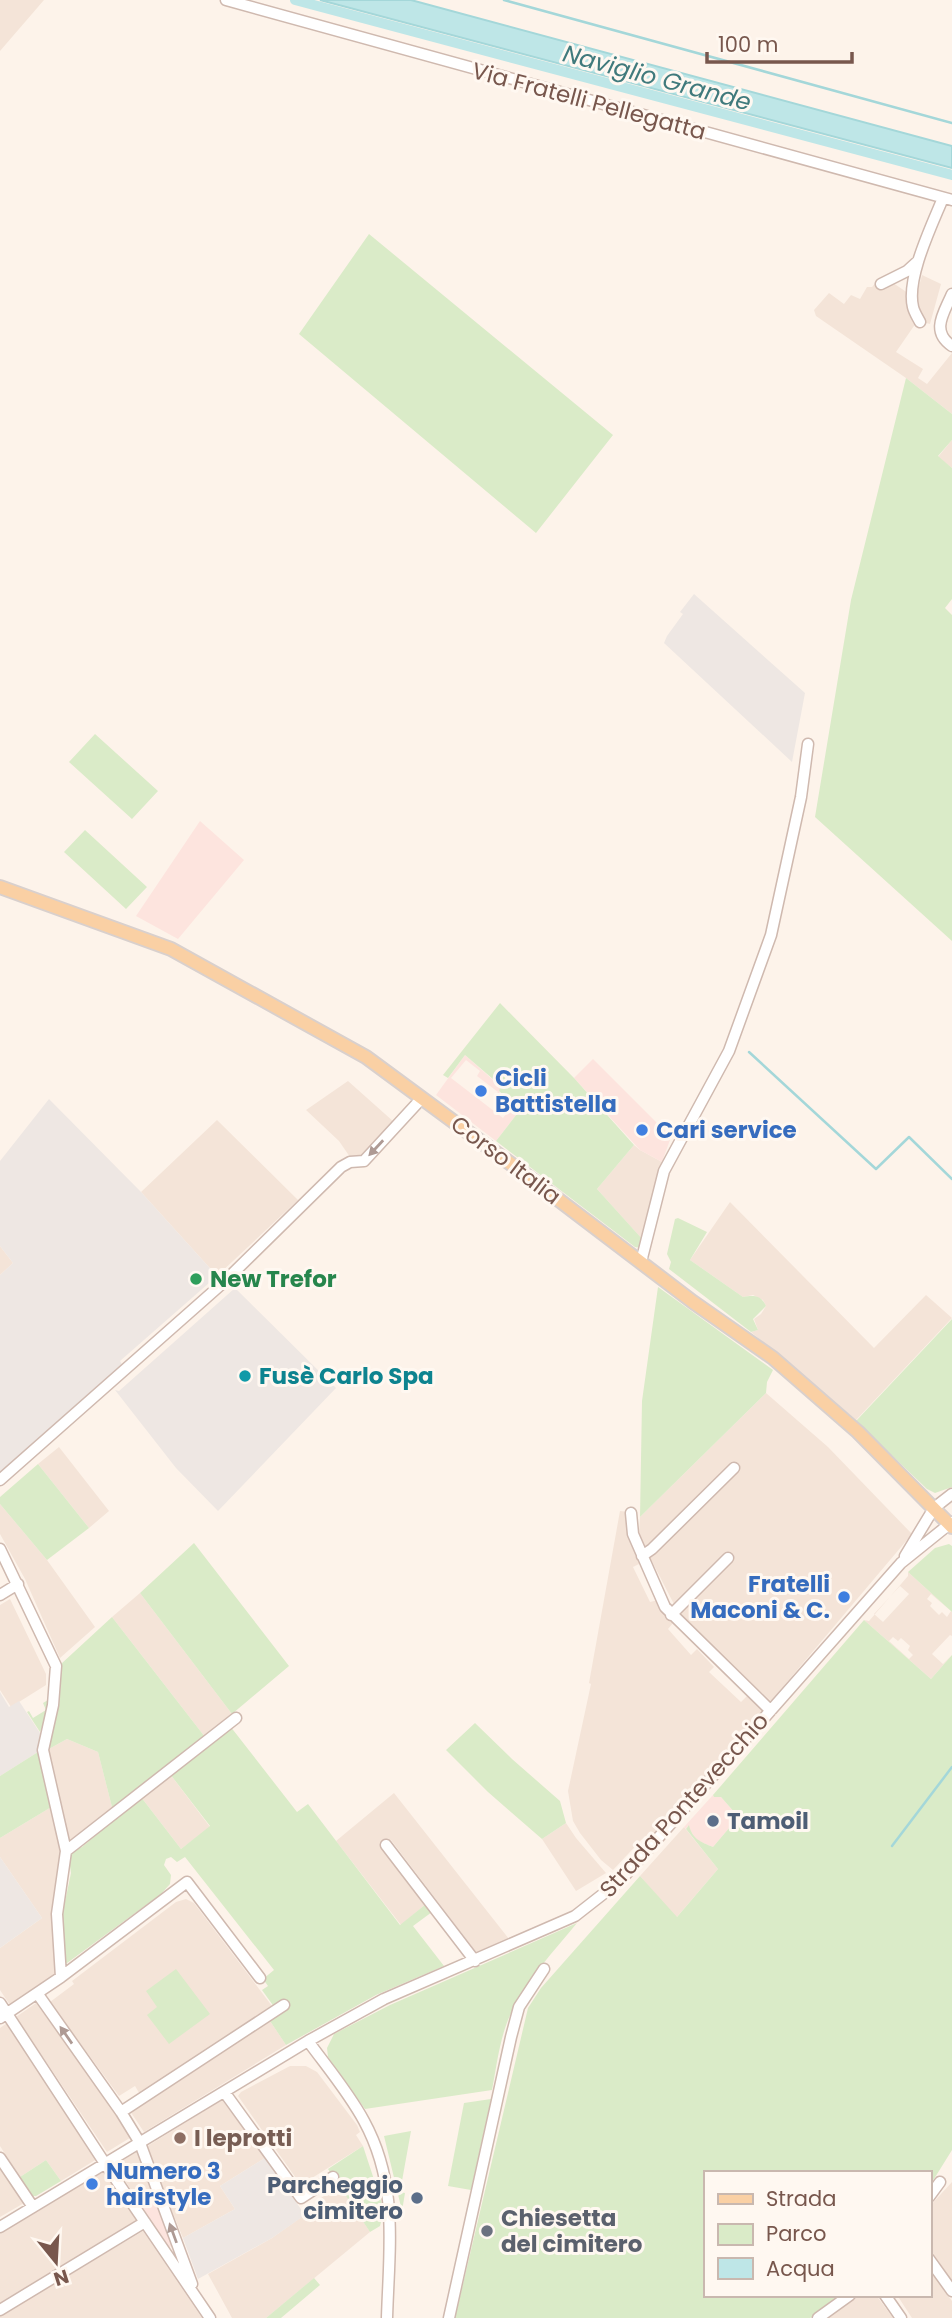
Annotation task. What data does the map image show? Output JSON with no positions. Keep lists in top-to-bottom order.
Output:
{
  "streets": {
    "main road": ["Corso Italia"],
    "street": ["Via Fratelli Pellegatta", "Strada Pontevecchio"]
  },
  "crossings": [
    ["Corso Italia", "Strada Pontevecchio"]
  ],
  "water": ["Naviglio Grande"],
  "places": [
    "Cicli Battistella",
    "Cari service",
    "New Trefor",
    "Fusè Carlo Spa",
    "Fratelli Maconi & C.",
    "Tamoil",
    "I leprotti",
    "Numero 3 hairstyle",
    "Parcheggio cimitero",
    "Chiesetta del cimitero"
  ],
  "legend": ["Strada", "Parco", "Acqua"],
  "scale_bar": "100 m",
  "north": "bottom"
}
